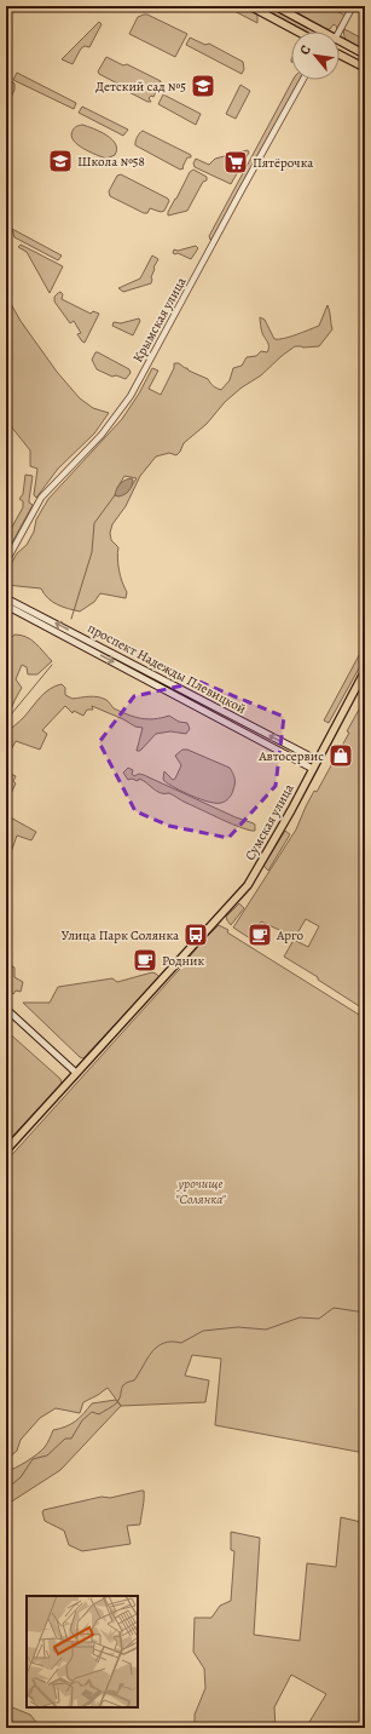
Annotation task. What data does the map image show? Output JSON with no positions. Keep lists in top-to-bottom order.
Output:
{
  "streets": {
    "main road": ["проспект Надежды Плевицкой", "Сумская улица"],
    "street": ["Крымская улица"]
  },
  "crossings": [
    ["проспект Надежды Плевицкой", "Сумская улица"]
  ],
  "parks": ["урочище \"Солянка\""],
  "places": {
    "school or university": ["Детский сад №5", "Школа №58"],
    "supermarket": ["Пятёрочка"],
    "shop": ["Автосервис"],
    "bus stop": ["Улица Парк Солянка"],
    "cafe": ["Арго", "Родник"]
  },
  "north": "top left"
}
